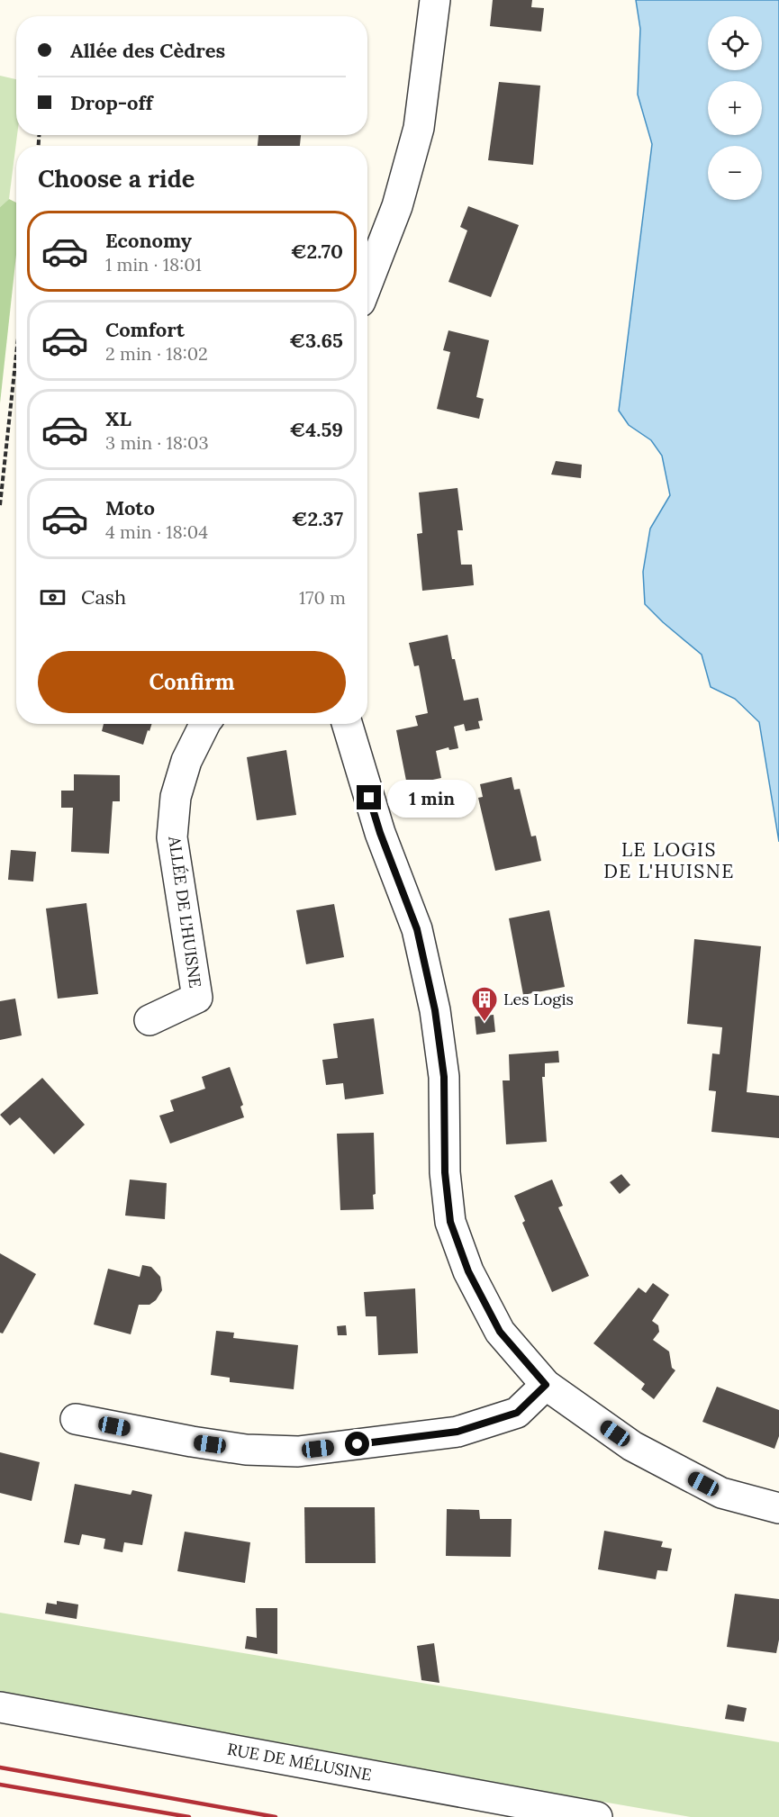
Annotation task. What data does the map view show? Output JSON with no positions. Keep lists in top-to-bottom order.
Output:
{
  "streets": {
    "street": ["ALLÉE DE L'HUISNE", "RUE DE MÉLUSINE"]
  },
  "districts": ["LE LOGIS DE L'HUISNE"],
  "places": {
    "building": ["Les Logis"]
  },
  "page": {
    "map_buttons": ["+", "−"],
    "banner": ["Allée des Cèdres", "Drop-off"],
    "heading": "Choose a ride",
    "list": [
      {
        "name": "Economy",
        "note": "1 min · 18:01",
        "value": "€2.70"
      },
      {
        "name": "Comfort",
        "note": "2 min · 18:02",
        "value": "€3.65"
      },
      {
        "name": "XL",
        "note": "3 min · 18:03",
        "value": "€4.59"
      },
      {
        "name": "Moto",
        "note": "4 min · 18:04",
        "value": "€2.37"
      }
    ],
    "pay": ["Cash", "170 m"],
    "buttons": "Confirm",
    "bubble": "1 min"
  }
}
